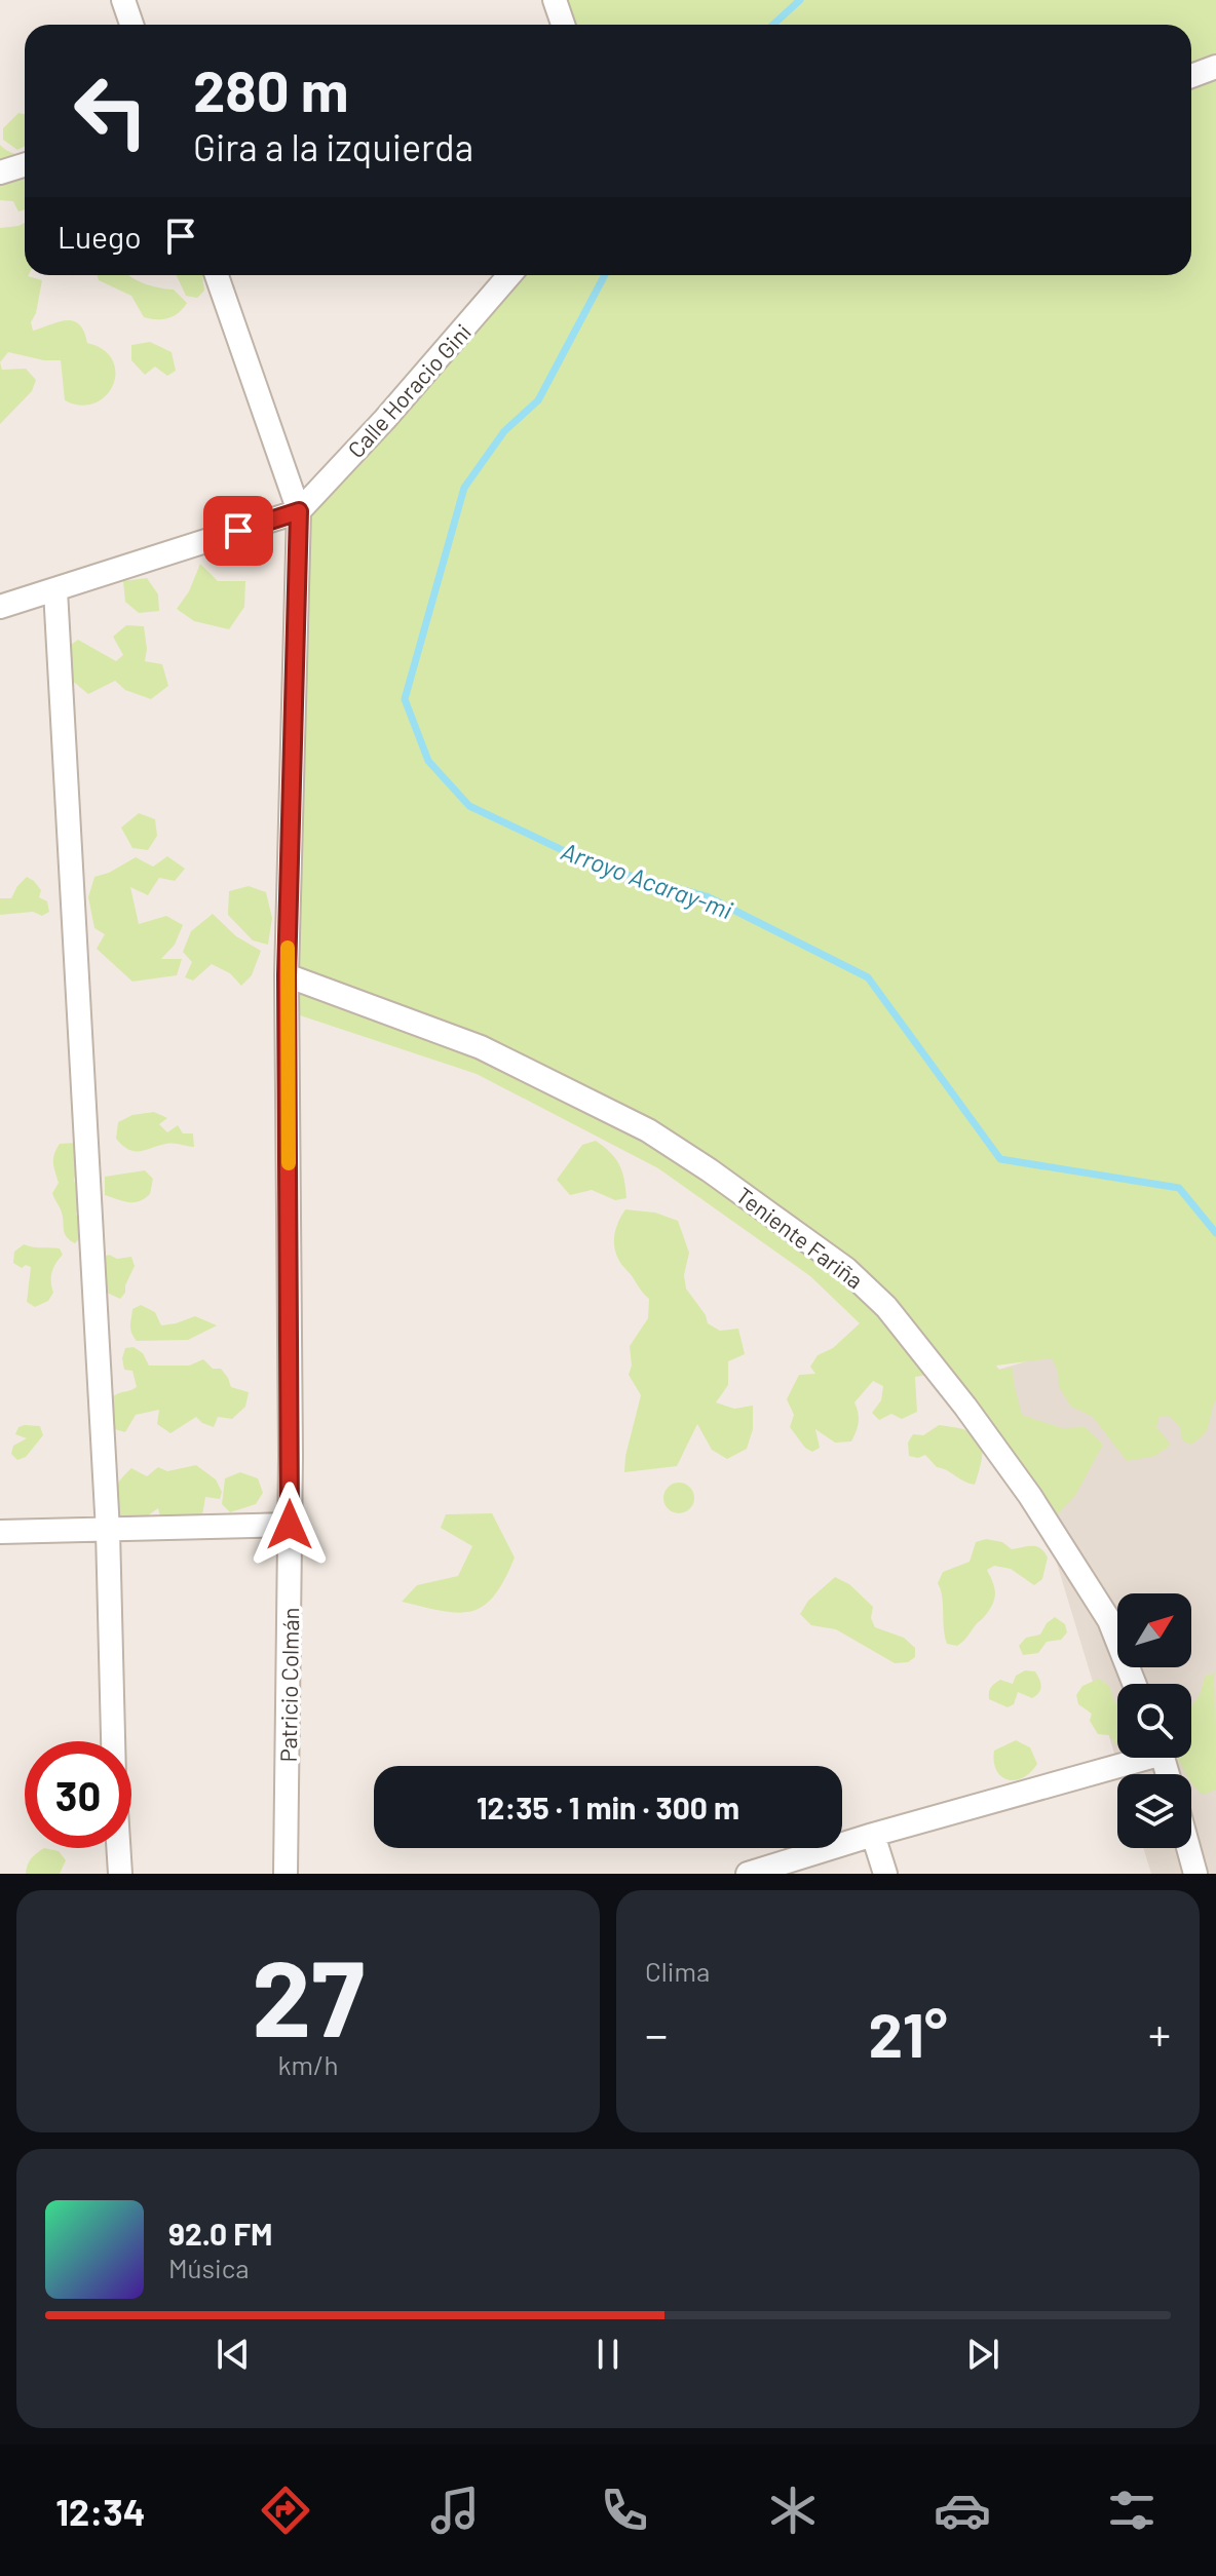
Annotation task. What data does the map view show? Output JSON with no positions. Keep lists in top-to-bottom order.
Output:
{
  "streets": {
    "street": ["Calle Horacio Gini", "Teniente Fariña", "Patricio Colmán"]
  },
  "crossings": [
    ["Calle Horacio Gini", "Patricio Colmán"],
    ["Teniente Fariña", "Patricio Colmán"]
  ],
  "water": ["Arroyo Acaray-mi"],
  "north": "top right",
  "page": {
    "turn": ["280 m", "Gira a la izquierda"],
    "then": "Luego",
    "limit": "30",
    "trip": "12:35 · 1 min · 300 m",
    "tile": [
      ["27", "km/h"],
      "Clima"
    ],
    "heat": ["−", "21°", "+"],
    "song": ["92.0 FM", "Música"],
    "tabs": "12:34"
  }
}
